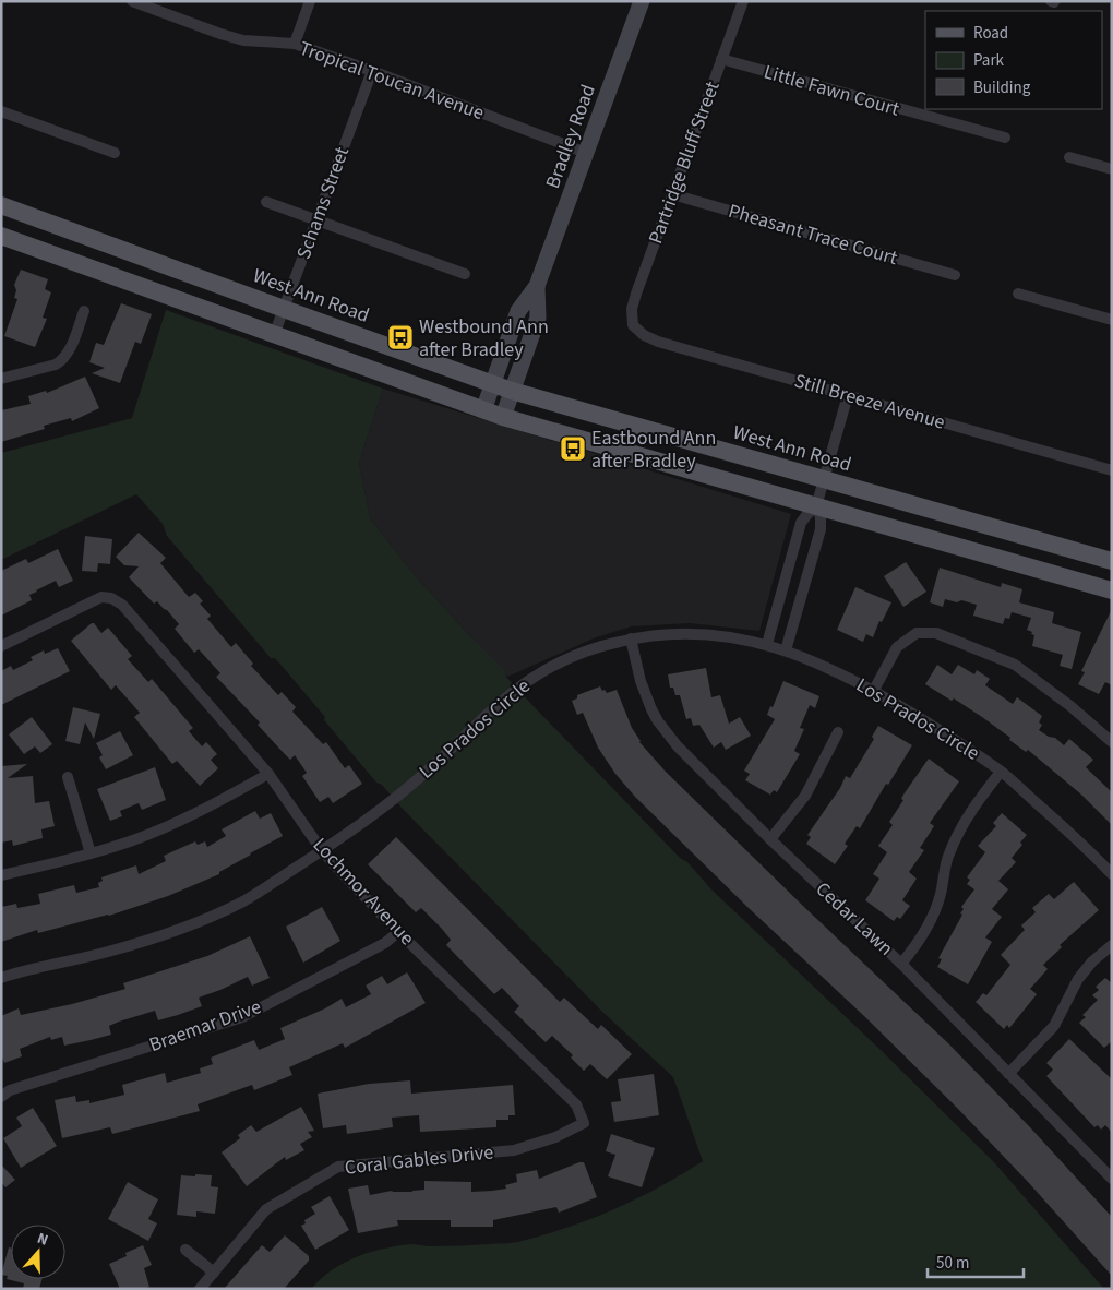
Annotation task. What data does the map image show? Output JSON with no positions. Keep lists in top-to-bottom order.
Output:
{
  "streets": {
    "main road": ["West Ann Road"],
    "street": [
      "Tropical Toucan Avenue",
      "Little Fawn Court",
      "Bradley Road",
      "Partridge Bluff Street",
      "Schams Street",
      "Pheasant Trace Court",
      "Still Breeze Avenue",
      "Los Prados Circle",
      "Lochmor Avenue",
      "Cedar Lawn",
      "Braemar Drive",
      "Coral Gables Drive"
    ]
  },
  "crossings": [
    ["Tropical Toucan Avenue", "Bradley Road"],
    ["Tropical Toucan Avenue", "Schams Street"],
    ["Little Fawn Court", "Partridge Bluff Street"],
    ["Bradley Road", "West Ann Road"],
    ["Partridge Bluff Street", "Pheasant Trace Court"],
    ["Partridge Bluff Street", "Still Breeze Avenue"],
    ["Schams Street", "West Ann Road"],
    ["Los Prados Circle", "Lochmor Avenue"],
    ["Los Prados Circle", "Cedar Lawn"],
    ["Lochmor Avenue", "Braemar Drive"],
    ["Lochmor Avenue", "Coral Gables Drive"]
  ],
  "places": {
    "bus stop": ["Westbound Ann after Bradley", "Eastbound Ann after Bradley"]
  },
  "legend": ["Road", "Park", "Building"],
  "scale_bar": "50 m",
  "north": "top"
}
